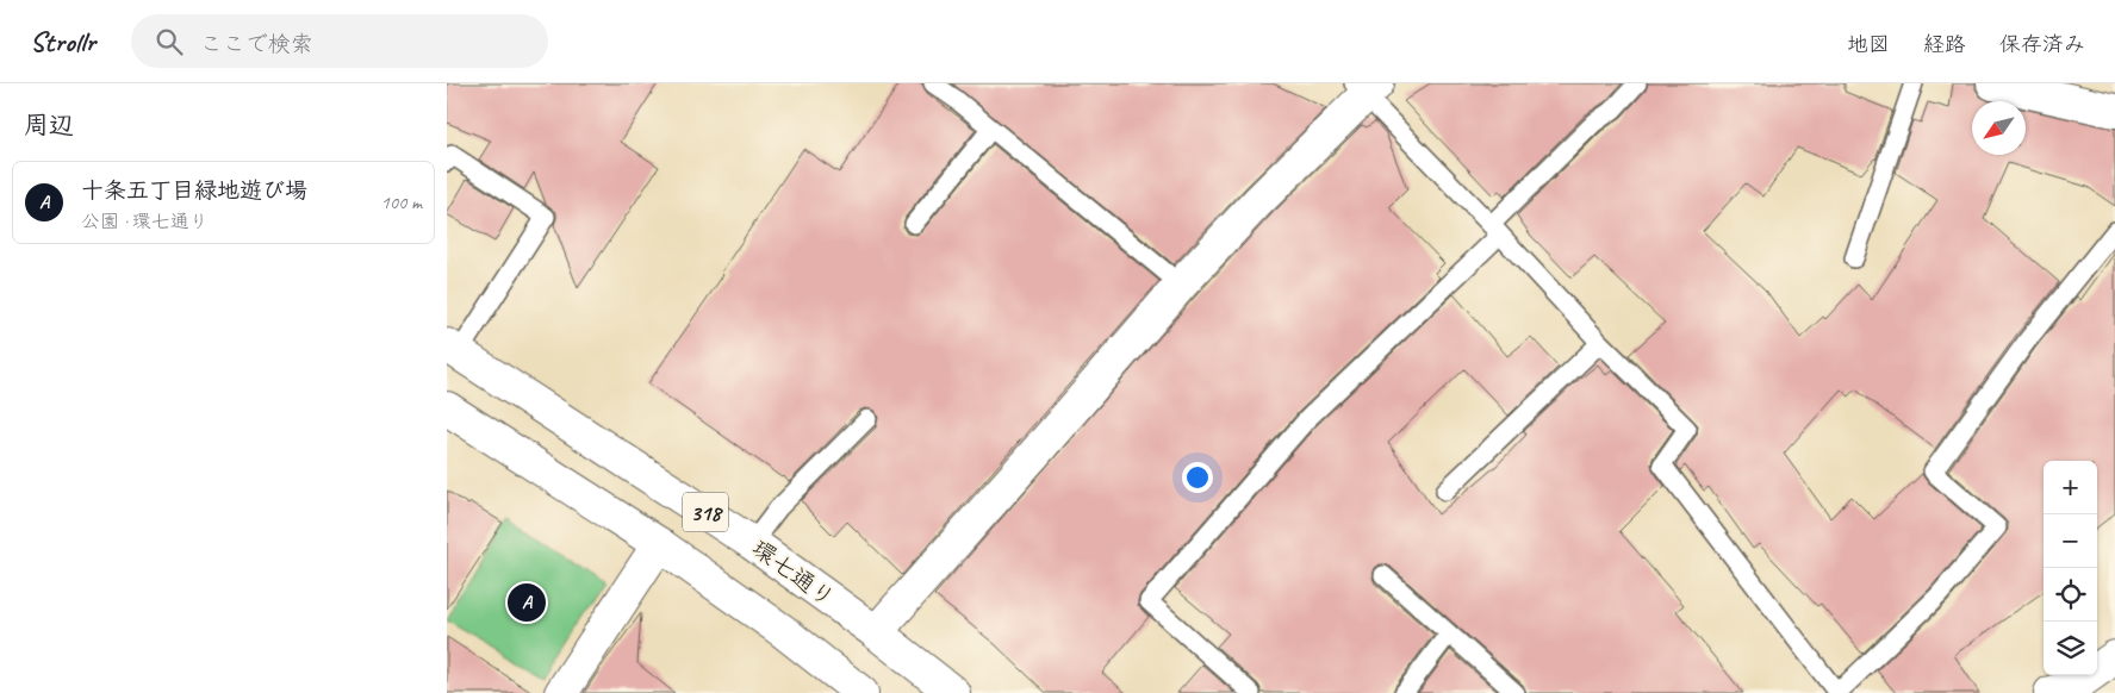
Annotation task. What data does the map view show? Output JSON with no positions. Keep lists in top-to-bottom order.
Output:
{
  "streets": {
    "main road": ["318", "環七通り"]
  },
  "north": "bottom left",
  "page": {
    "header": "Strollr",
    "search": "ここで検索",
    "nav": ["地図", "経路", "保存済み"],
    "heading": "周辺",
    "list": [
      {
        "mark": "A",
        "name": "十条五丁目緑地遊び場",
        "note": "公園 · 環七通り",
        "value": "100 m"
      }
    ],
    "map_buttons": ["+", "−"],
    "pins": "A"
  }
}
